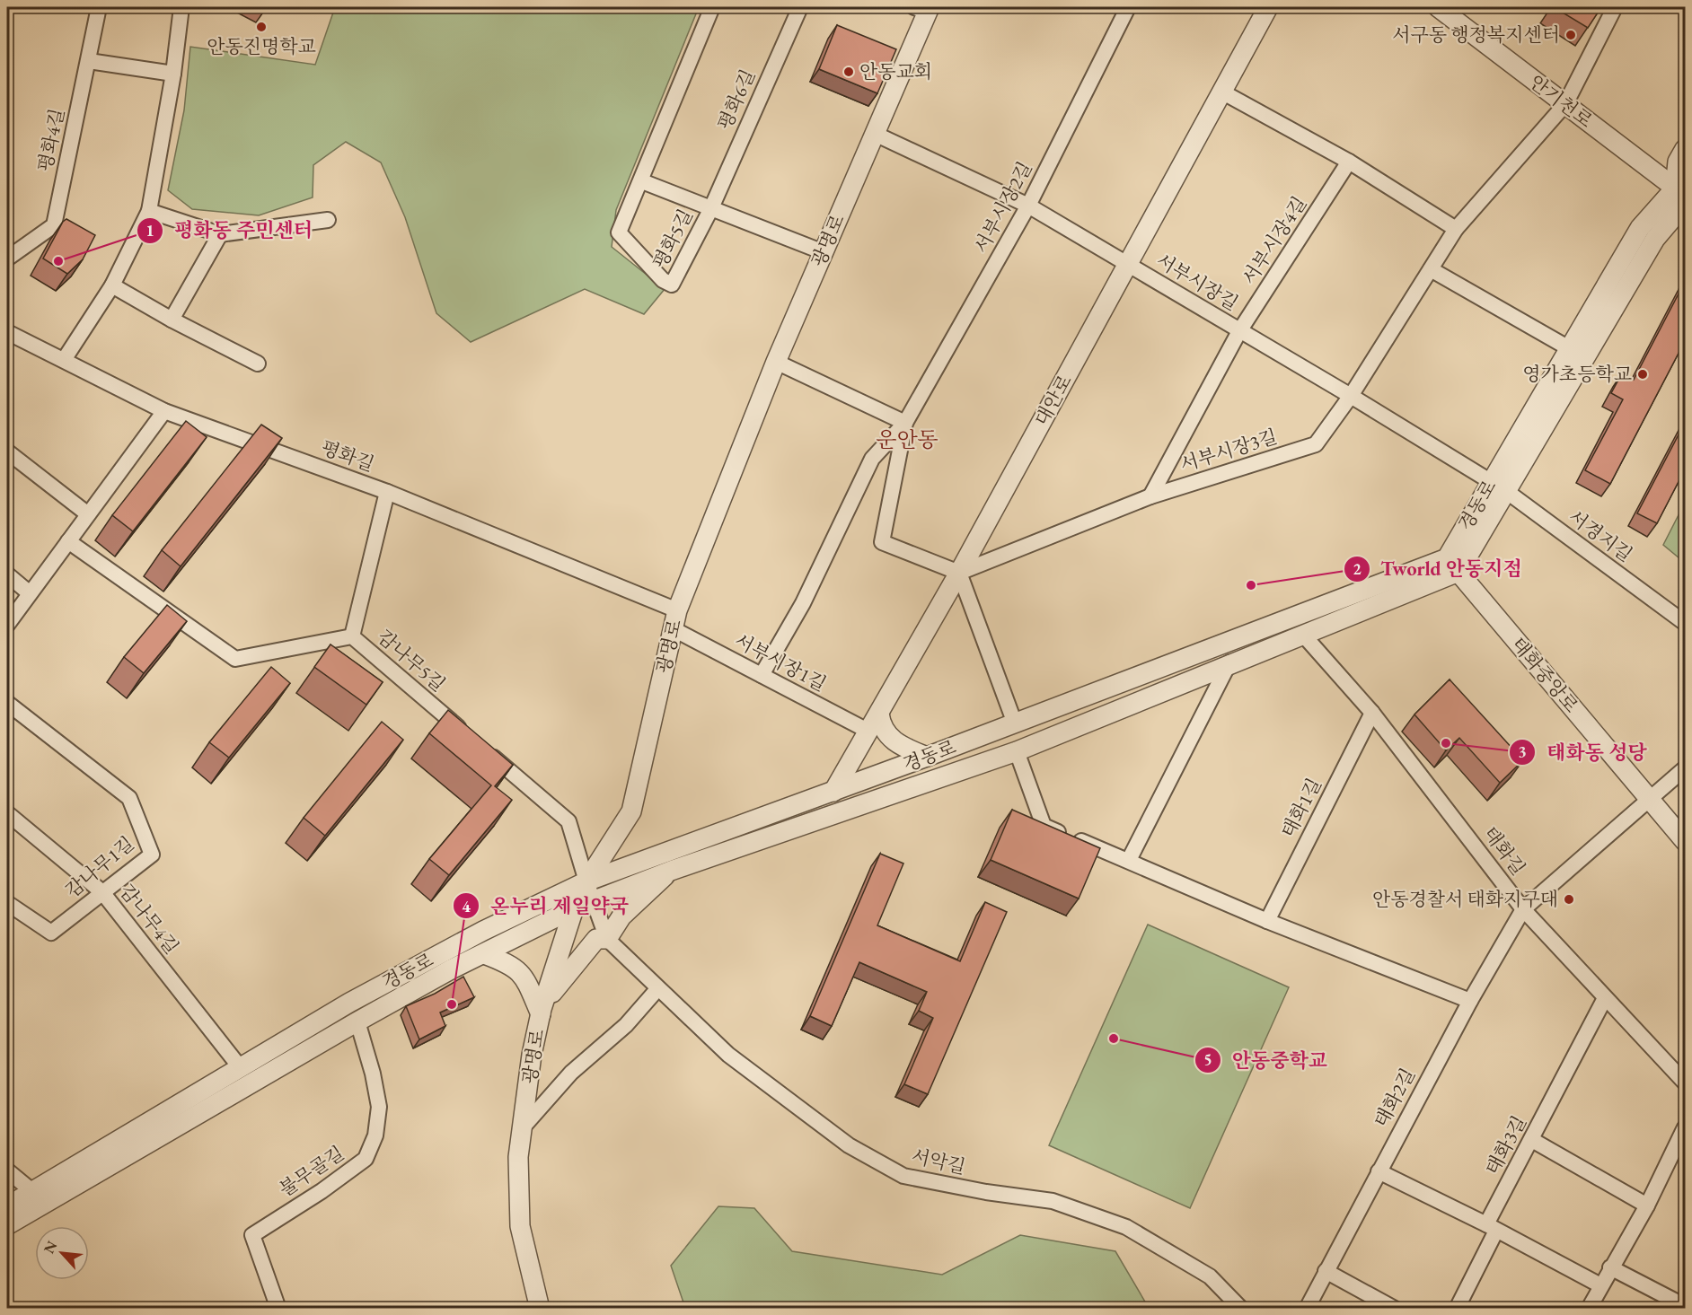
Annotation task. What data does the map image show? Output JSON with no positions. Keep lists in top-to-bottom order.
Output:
{
  "streets": {
    "street": [
      "평화6길",
      "안기천로",
      "평화4길",
      "서부시장2길",
      "평화5길",
      "광명로",
      "서부시장4길",
      "서부시장길",
      "대안로",
      "서부시장3길",
      "평화길",
      "경동로",
      "서경지길",
      "감나무5길",
      "서부시장1길",
      "태화중앙로",
      "태화1길",
      "태화길",
      "감나무1길",
      "감나무4길",
      "태화2길",
      "태화3길",
      "서악길",
      "불무골길"
    ]
  },
  "crossings": [
    ["평화6길", "평화5길"],
    ["안기천로", "서부시장3길"],
    ["안기천로", "경동로"],
    ["서부시장2길", "서부시장길"],
    ["서부시장2길", "대안로"],
    ["서부시장2길", "서부시장3길"],
    ["평화5길", "광명로"],
    ["광명로", "서부시장길"],
    ["광명로", "평화길"],
    ["광명로", "경동로"],
    ["광명로", "감나무5길"],
    ["광명로", "서부시장1길"],
    ["광명로", "서악길"],
    ["서부시장4길", "서부시장길"],
    ["서부시장4길", "서부시장3길"],
    ["서부시장길", "대안로"],
    ["서부시장길", "서부시장3길"],
    ["서부시장길", "경동로"],
    ["서부시장길", "서경지길"],
    ["대안로", "서부시장3길"],
    ["대안로", "경동로"],
    ["대안로", "서부시장1길"],
    ["경동로", "서경지길"],
    ["경동로", "감나무5길"],
    ["경동로", "태화중앙로"],
    ["경동로", "태화길"],
    ["경동로", "감나무4길"],
    ["경동로", "서악길"],
    ["경동로", "불무골길"],
    ["감나무5길", "서악길"],
    ["태화중앙로", "태화2길"],
    ["태화1길", "태화길"],
    ["태화길", "태화2길"],
    ["태화길", "태화3길"],
    ["감나무1길", "감나무4길"]
  ],
  "districts": ["운안동"],
  "places": [
    "안동진명학교",
    "서구동 행정복지센터",
    "안동교회",
    "평화동 주민센터",
    "영가초등학교",
    "Tworld 안동지점",
    "태화동 성당",
    "안동경찰서 태화지구대",
    "온누리 제일약국",
    "안동중학교"
  ],
  "north": "top left"
}
